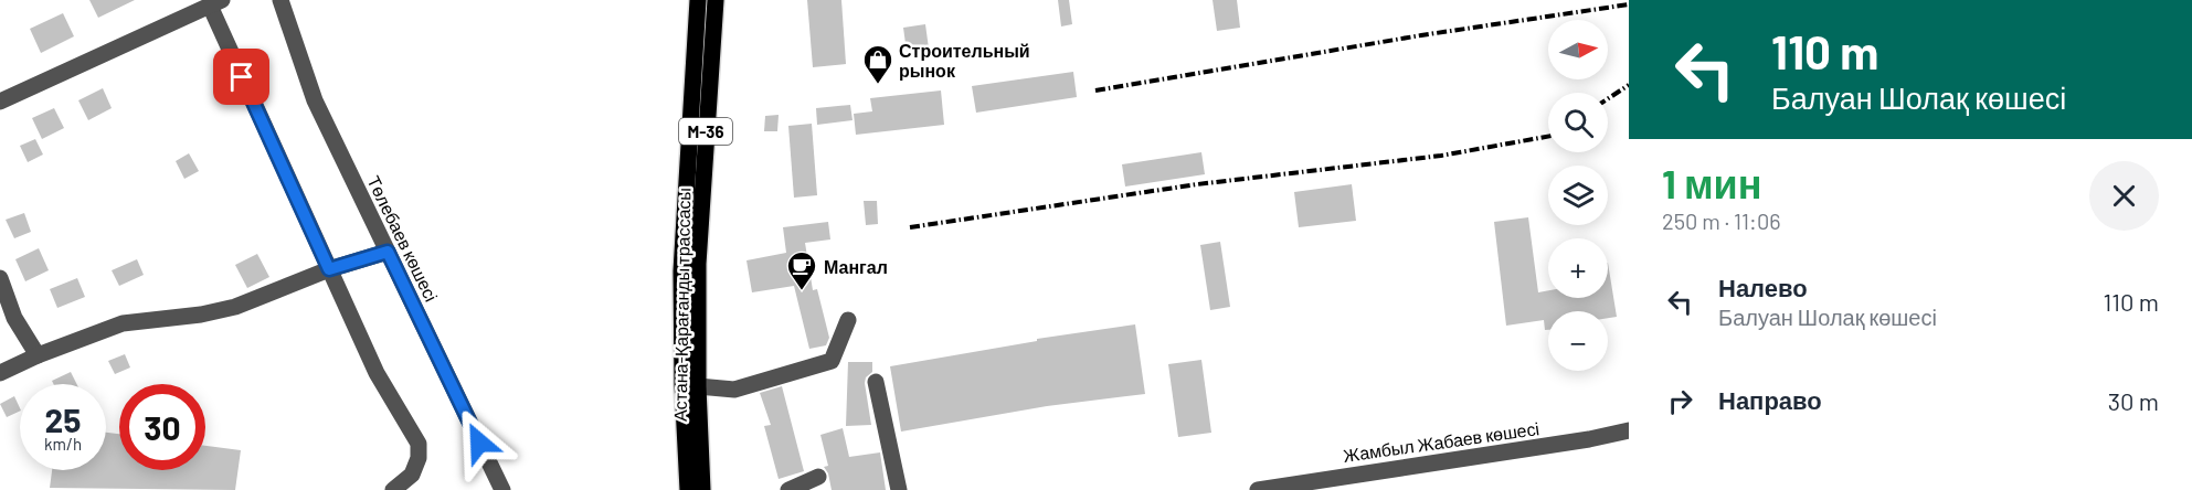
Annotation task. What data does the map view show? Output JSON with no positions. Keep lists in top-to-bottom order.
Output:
{
  "streets": {
    "main road": ["M-36", "Астана-Қарағанды трассасы"],
    "street": ["Төлебаев көшесі", "Жамбыл Жабаев көшесі"]
  },
  "places": {
    "shop": ["Строительный рынок"],
    "cafe": ["Мангал"]
  },
  "north": "right",
  "page": {
    "turn": ["110 m", "Балуан Шолақ көшесі"],
    "map_buttons": ["+", "−"],
    "heading": ["1 мин", "250 m · 11:06"],
    "list": [
      {
        "name": "Налево",
        "note": "Балуан Шолақ көшесі",
        "value": "110 m"
      },
      {
        "name": "Направо",
        "value": "30 m"
      }
    ],
    "speed": "25 km/h",
    "limit": "30"
  }
}
